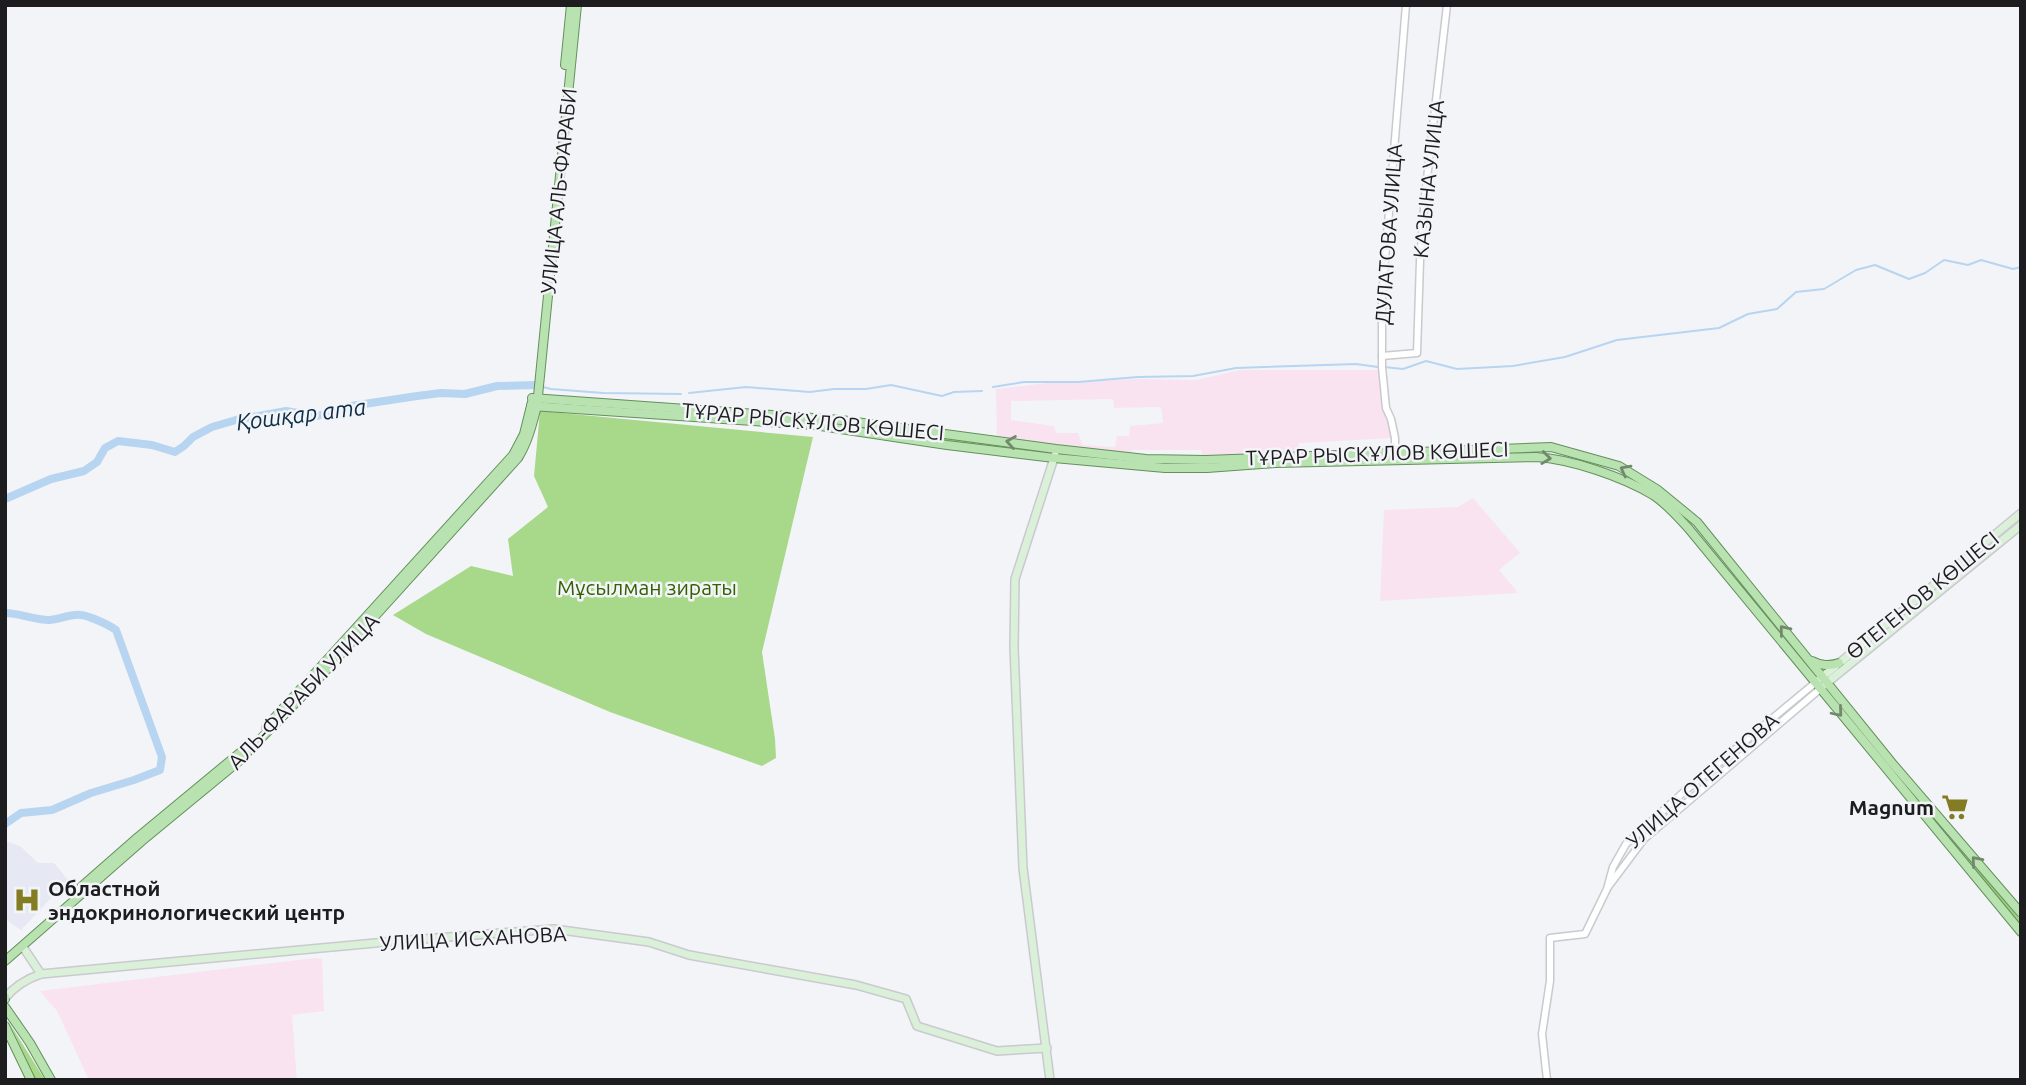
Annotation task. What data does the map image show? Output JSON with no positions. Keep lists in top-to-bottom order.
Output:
{
  "streets": {
    "main road": [
      "УЛИЦА АЛЬ-ФАРАБИ",
      "ТҰРАР РЫСКҰЛОВ КӨШЕСІ",
      "ӨТЕГЕНОВ КӨШЕСІ",
      "АЛЬ-ФАРАБИ УЛИЦА",
      "УЛИЦА ИСХАНОВА"
    ],
    "street": ["КАЗЫНА УЛИЦА", "ДУЛАТОВА УЛИЦА", "УЛИЦА ОТЕГЕНОВА"]
  },
  "crossings": [
    ["КАЗЫНА УЛИЦА", "ДУЛАТОВА УЛИЦА"],
    ["УЛИЦА АЛЬ-ФАРАБИ", "АЛЬ-ФАРАБИ УЛИЦА"],
    ["ДУЛАТОВА УЛИЦА", "ТҰРАР РЫСКҰЛОВ КӨШЕСІ"],
    ["ТҰРАР РЫСКҰЛОВ КӨШЕСІ", "ӨТЕГЕНОВ КӨШЕСІ"],
    ["ТҰРАР РЫСКҰЛОВ КӨШЕСІ", "АЛЬ-ФАРАБИ УЛИЦА"],
    ["ТҰРАР РЫСКҰЛОВ КӨШЕСІ", "УЛИЦА ОТЕГЕНОВА"]
  ],
  "water": ["Қошқар ата"],
  "parks": ["Мұсылман зираты"],
  "places": {
    "supermarket": ["Magnum"],
    "hospital": ["Областной эндокринологический центр"]
  }
}
